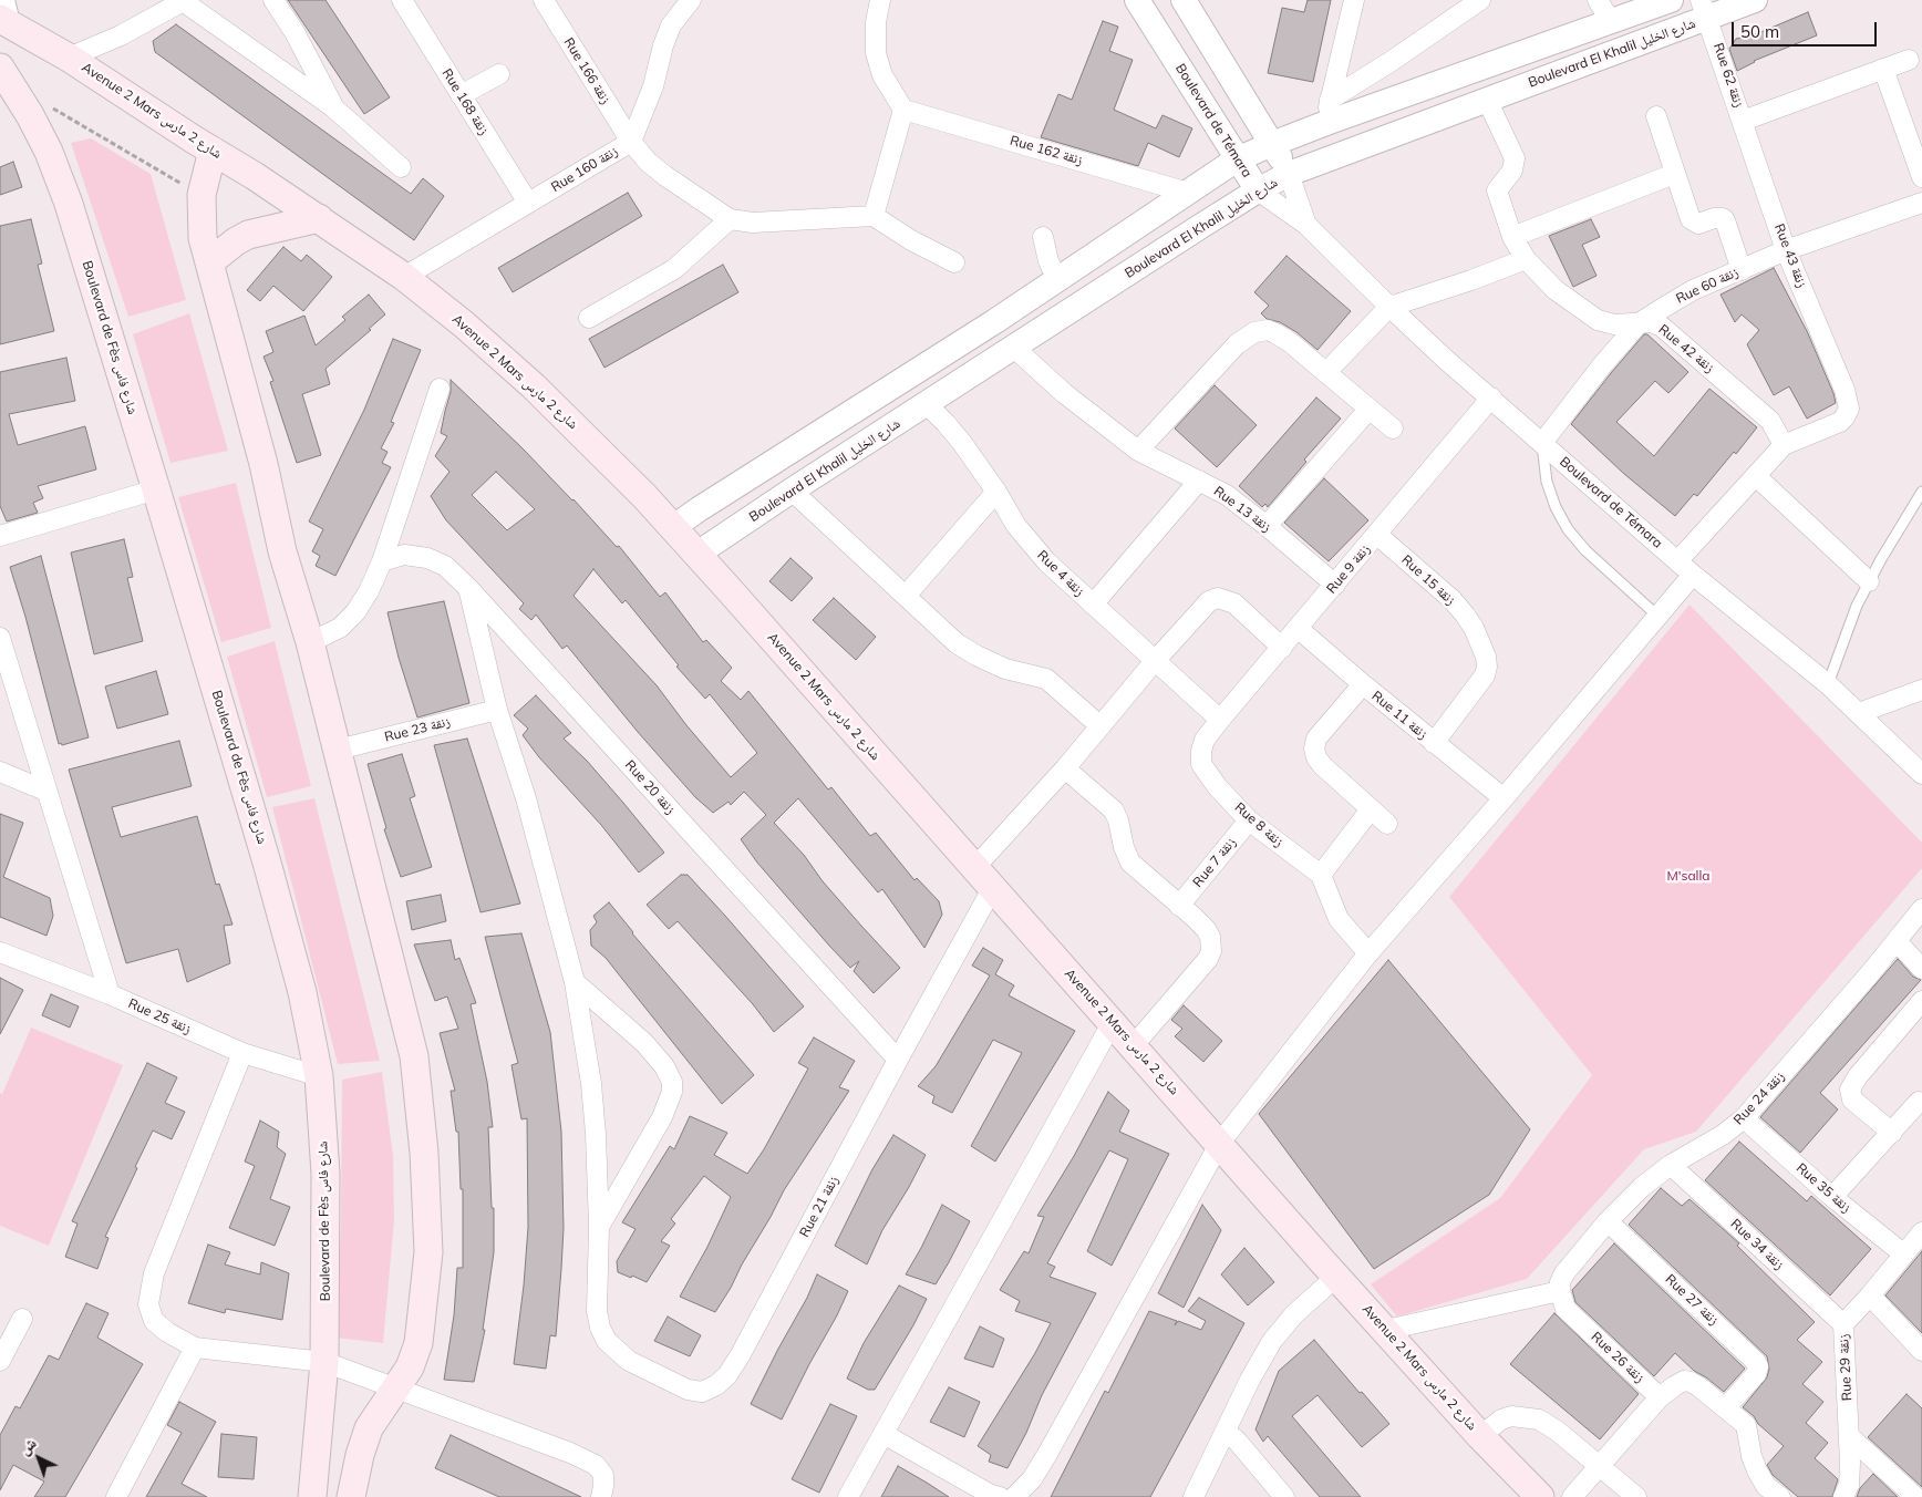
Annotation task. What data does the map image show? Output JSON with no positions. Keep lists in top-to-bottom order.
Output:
{
  "streets": {
    "main road": ["Avenue 2 Mars شارع 2 مارس", "Boulevard de Fès شارع فاس"],
    "street": [
      "Boulevard El Khalil شارع الخليل",
      "Rue 166 زنقة",
      "Rue 62 زنقة",
      "Rue 168 زنقة",
      "Boulevard de Témara",
      "Rue 162 زنقة",
      "Rue 160 زنقة",
      "Rue 43 زنقة",
      "Rue 60 زنقة",
      "Rue 42 زنقة",
      "Rue 13 زنقة",
      "Rue 9 زنقة",
      "Rue 4 زنقة",
      "Rue 15 زنقة",
      "Rue 11 زنقة",
      "Rue 23 زنقة",
      "Rue 20 زنقة",
      "Rue 8 زنقة",
      "Rue 7 زنقة",
      "Rue 25 زنقة",
      "Rue 24 زنقة",
      "Rue 35 زنقة",
      "Rue 21 زنقة",
      "Rue 34 زنقة",
      "Rue 27 زنقة",
      "Rue 26 زنقة",
      "Rue 29 زنقة"
    ]
  },
  "crossings": [
    ["Boulevard El Khalil شارع الخليل", "Rue 62 زنقة"],
    ["Boulevard El Khalil شارع الخليل", "Avenue 2 Mars شارع 2 مارس"],
    ["Boulevard El Khalil شارع الخليل", "Boulevard de Témara"],
    ["Boulevard El Khalil شارع الخليل", "Rue 42 زنقة"],
    ["Boulevard El Khalil شارع الخليل", "Rue 13 زنقة"],
    ["Boulevard El Khalil شارع الخليل", "Rue 4 زنقة"],
    ["Rue 166 زنقة", "Rue 160 زنقة"],
    ["Rue 62 زنقة", "Rue 43 زنقة"],
    ["Rue 168 زنقة", "Rue 160 زنقة"],
    ["Avenue 2 Mars شارع 2 مارس", "Rue 160 زنقة"],
    ["Avenue 2 Mars شارع 2 مارس", "Rue 21 زنقة"],
    ["Boulevard de Témara", "Rue 60 زنقة"],
    ["Boulevard de Témara", "Rue 9 زنقة"],
    ["Rue 43 زنقة", "Rue 60 زنقة"],
    ["Rue 43 زنقة", "Rue 42 زنقة"],
    ["Rue 60 زنقة", "Rue 42 زنقة"],
    ["Boulevard de Fès شارع فاس", "Rue 25 زنقة"],
    ["Rue 13 زنقة", "Rue 9 زنقة"],
    ["Rue 9 زنقة", "Rue 4 زنقة"],
    ["Rue 9 زنقة", "Rue 15 زنقة"],
    ["Rue 9 زنقة", "Rue 11 زنقة"],
    ["Rue 9 زنقة", "Rue 8 زنقة"],
    ["Rue 9 زنقة", "Rue 21 زنقة"],
    ["Rue 4 زنقة", "Rue 21 زنقة"],
    ["Rue 15 زنقة", "Rue 11 زنقة"],
    ["Rue 23 زنقة", "Rue 21 زنقة"],
    ["Rue 20 زنقة", "Rue 21 زنقة"],
    ["Rue 8 زنقة", "Rue 7 زنقة"],
    ["Rue 24 زنقة", "Rue 35 زنقة"],
    ["Rue 24 زنقة", "Rue 34 زنقة"],
    ["Rue 24 زنقة", "Rue 27 زنقة"],
    ["Rue 24 زنقة", "Rue 26 زنقة"],
    ["Rue 35 زنقة", "Rue 29 زنقة"],
    ["Rue 34 زنقة", "Rue 29 زنقة"]
  ],
  "parks": ["M'salla"],
  "scale_bar": "50 m",
  "north": "top left"
}
